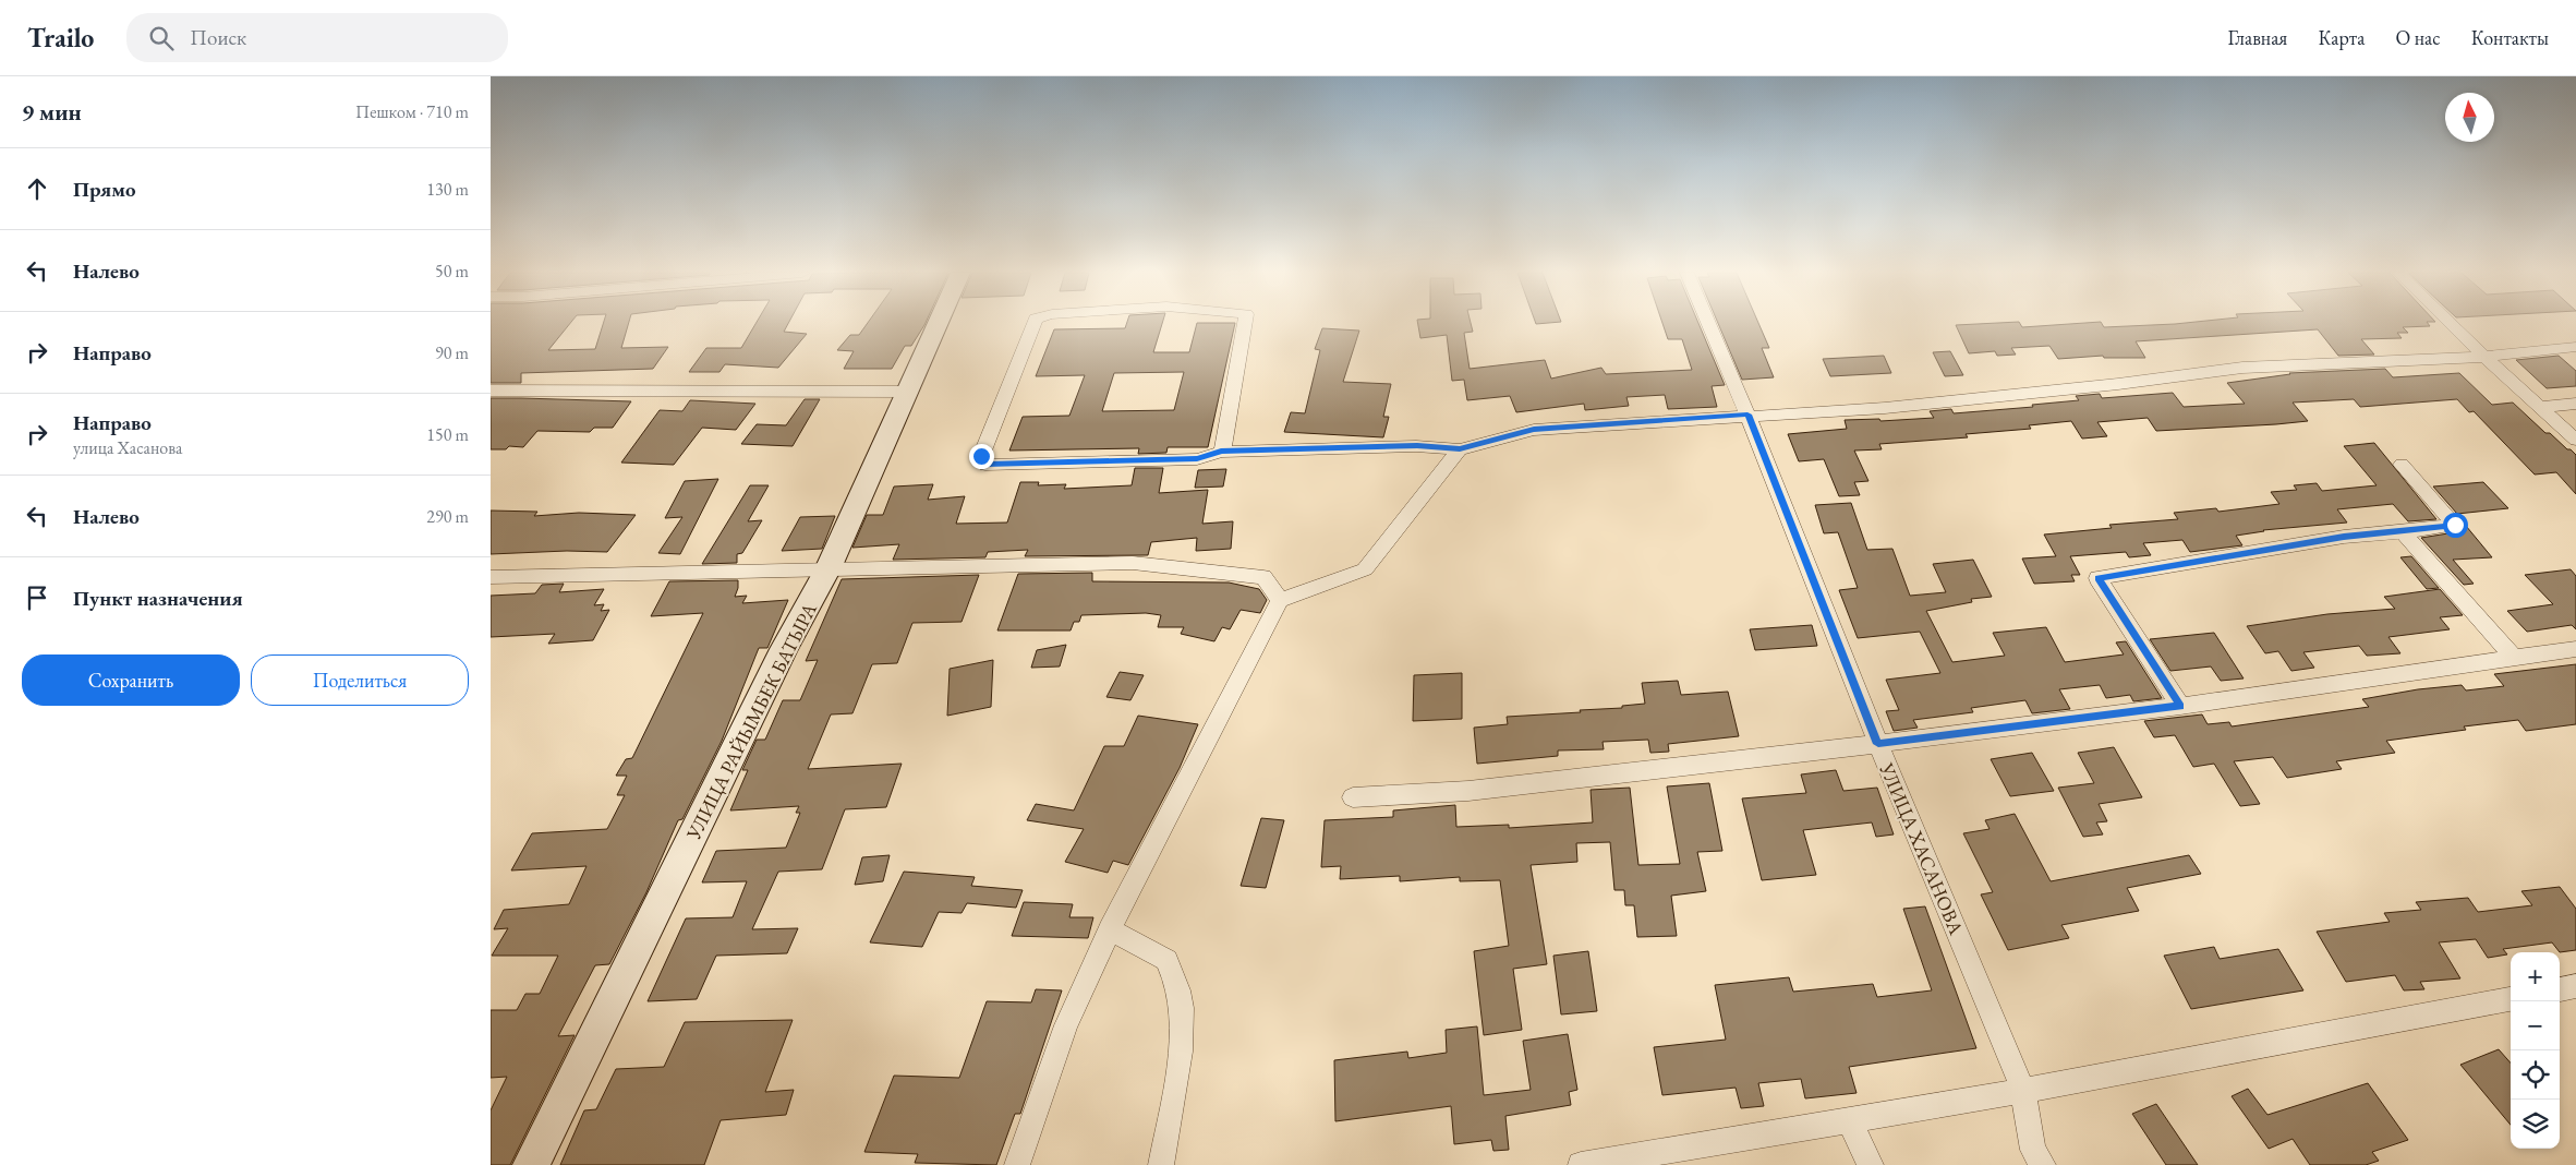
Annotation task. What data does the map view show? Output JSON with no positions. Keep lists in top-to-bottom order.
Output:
{
  "streets": {
    "street": ["УЛИЦА РАЙЫМБЕК БАТЫРА", "УЛИЦА ХАСАНОВА"]
  },
  "north": "top",
  "page": {
    "header": "Trailo",
    "search": "Поиск",
    "nav": [
      "Главная",
      "Карта",
      "О нас",
      "Контакты"
    ],
    "heading": ["9 мин", "Пешком · 710 m"],
    "list": [
      ["Прямо", "130 m"],
      ["Налево", "50 m"],
      ["Направо", "90 m"],
      ["Направо", "улица Хасанова", "150 m"],
      ["Налево", "290 m"],
      "Пункт назначения"
    ],
    "buttons": ["Сохранить", "Поделиться"],
    "map_buttons": ["+", "−"]
  }
}
